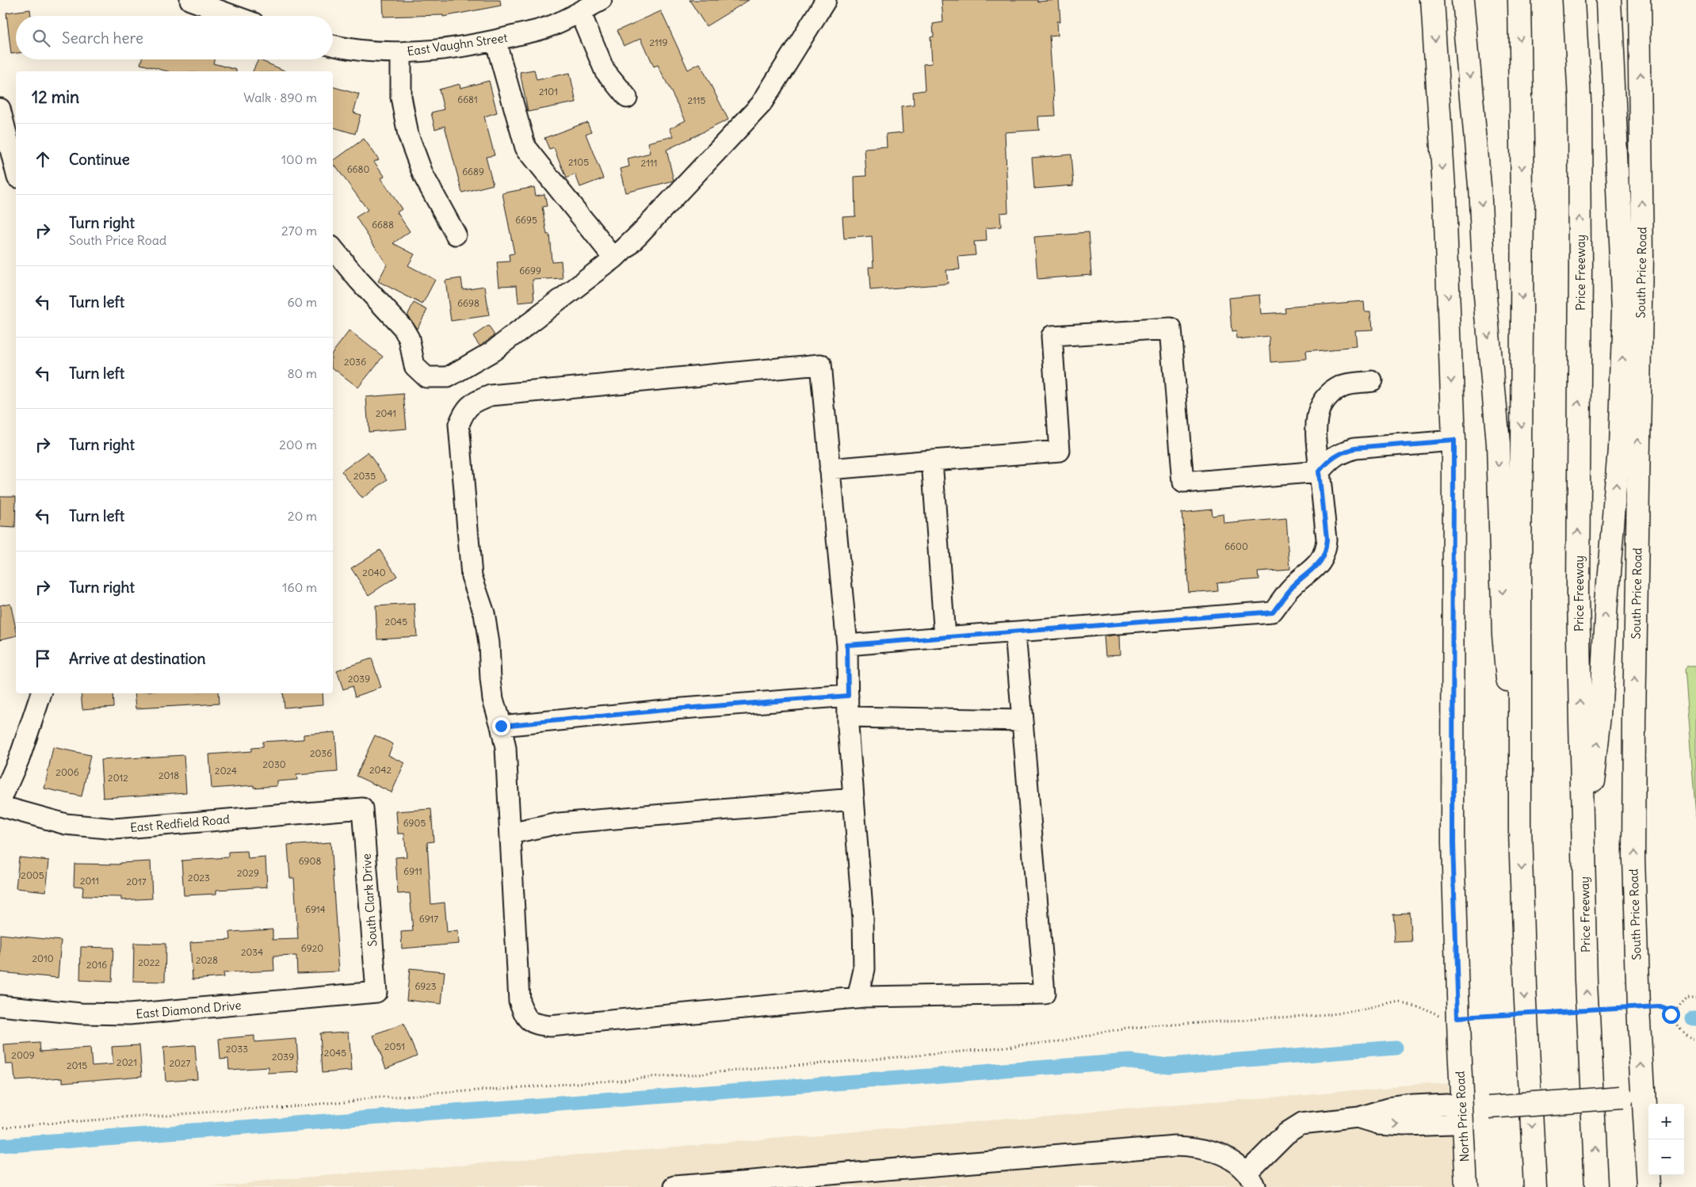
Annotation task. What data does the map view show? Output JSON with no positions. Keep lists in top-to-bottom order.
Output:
{
  "streets": {
    "main road": ["Price Freeway", "South Price Road", "North Price Road"],
    "street": [
      "East Vaughn Street",
      "East Redfield Road",
      "South Clark Drive",
      "East Diamond Drive"
    ]
  },
  "crossings": [
    ["East Redfield Road", "South Clark Drive"],
    ["South Clark Drive", "East Diamond Drive"]
  ],
  "house_numbers": [
    "2119",
    "2101",
    "6681",
    "2115",
    "2105",
    "2111",
    "6680",
    "6689",
    "6695",
    "6688",
    "6699",
    "6698",
    "2036",
    "2041",
    "2035",
    "6600",
    "2040",
    "2045",
    "2039",
    "2036",
    "2030",
    "2042",
    "2024",
    "2006",
    "2018",
    "2012",
    "6905",
    "6908",
    "6911",
    "2029",
    "2005",
    "2023",
    "2011",
    "2017",
    "6914",
    "6917",
    "6920",
    "2034",
    "2010",
    "2028",
    "2022",
    "2016",
    "6923",
    "2051",
    "2033",
    "2045",
    "2009",
    "2039",
    "2021",
    "2027",
    "2015"
  ],
  "page": {
    "search": "Search here",
    "heading": ["12 min", "Walk · 890 m"],
    "list": [
      ["Continue", "100 m"],
      ["Turn right", "South Price Road", "270 m"],
      ["Turn left", "60 m"],
      ["Turn left", "80 m"],
      ["Turn right", "200 m"],
      ["Turn left", "20 m"],
      ["Turn right", "160 m"],
      "Arrive at destination"
    ],
    "map_buttons": ["+", "−"]
  }
}
